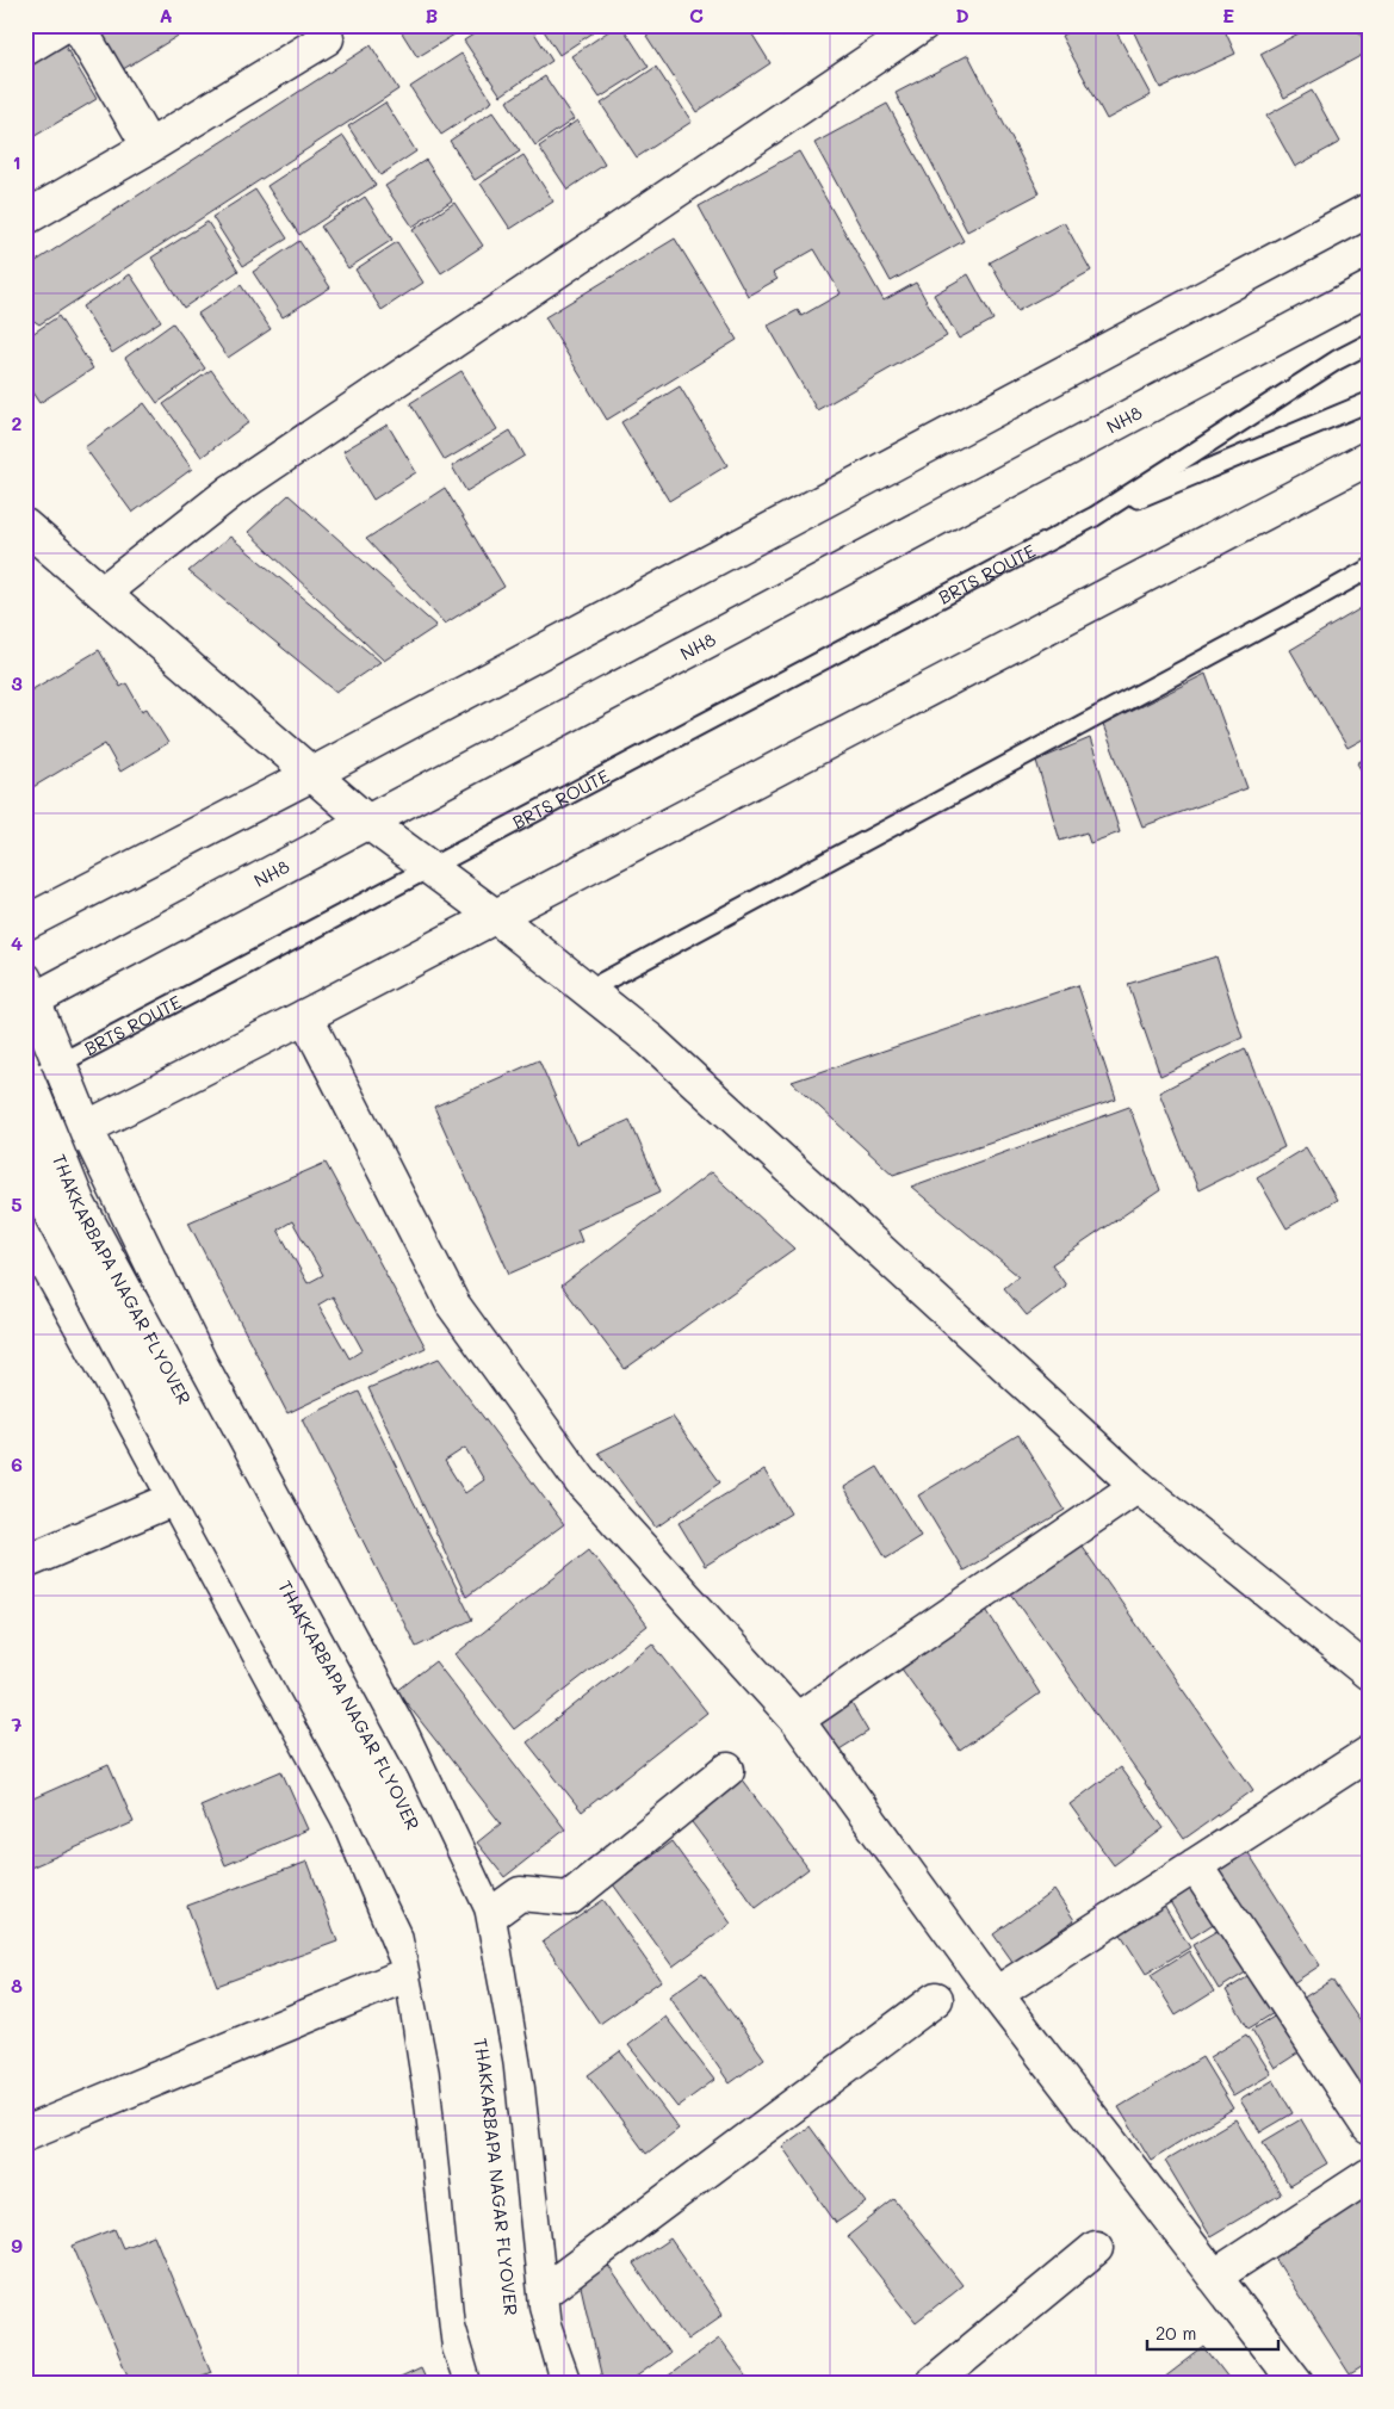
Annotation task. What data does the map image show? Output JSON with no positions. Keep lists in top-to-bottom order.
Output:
{
  "streets": {
    "street": ["NH8", "THAKKARBAPA NAGAR FLYOVER"],
    "lane": ["BRTS ROUTE"]
  },
  "scale_bar": "20 m",
  "grid": {
    "columns": [
      "A",
      "B",
      "C",
      "D",
      "E"
    ],
    "rows": [
      "1",
      "2",
      "3",
      "4",
      "5",
      "6",
      "7",
      "8",
      "9"
    ]
  }
}
